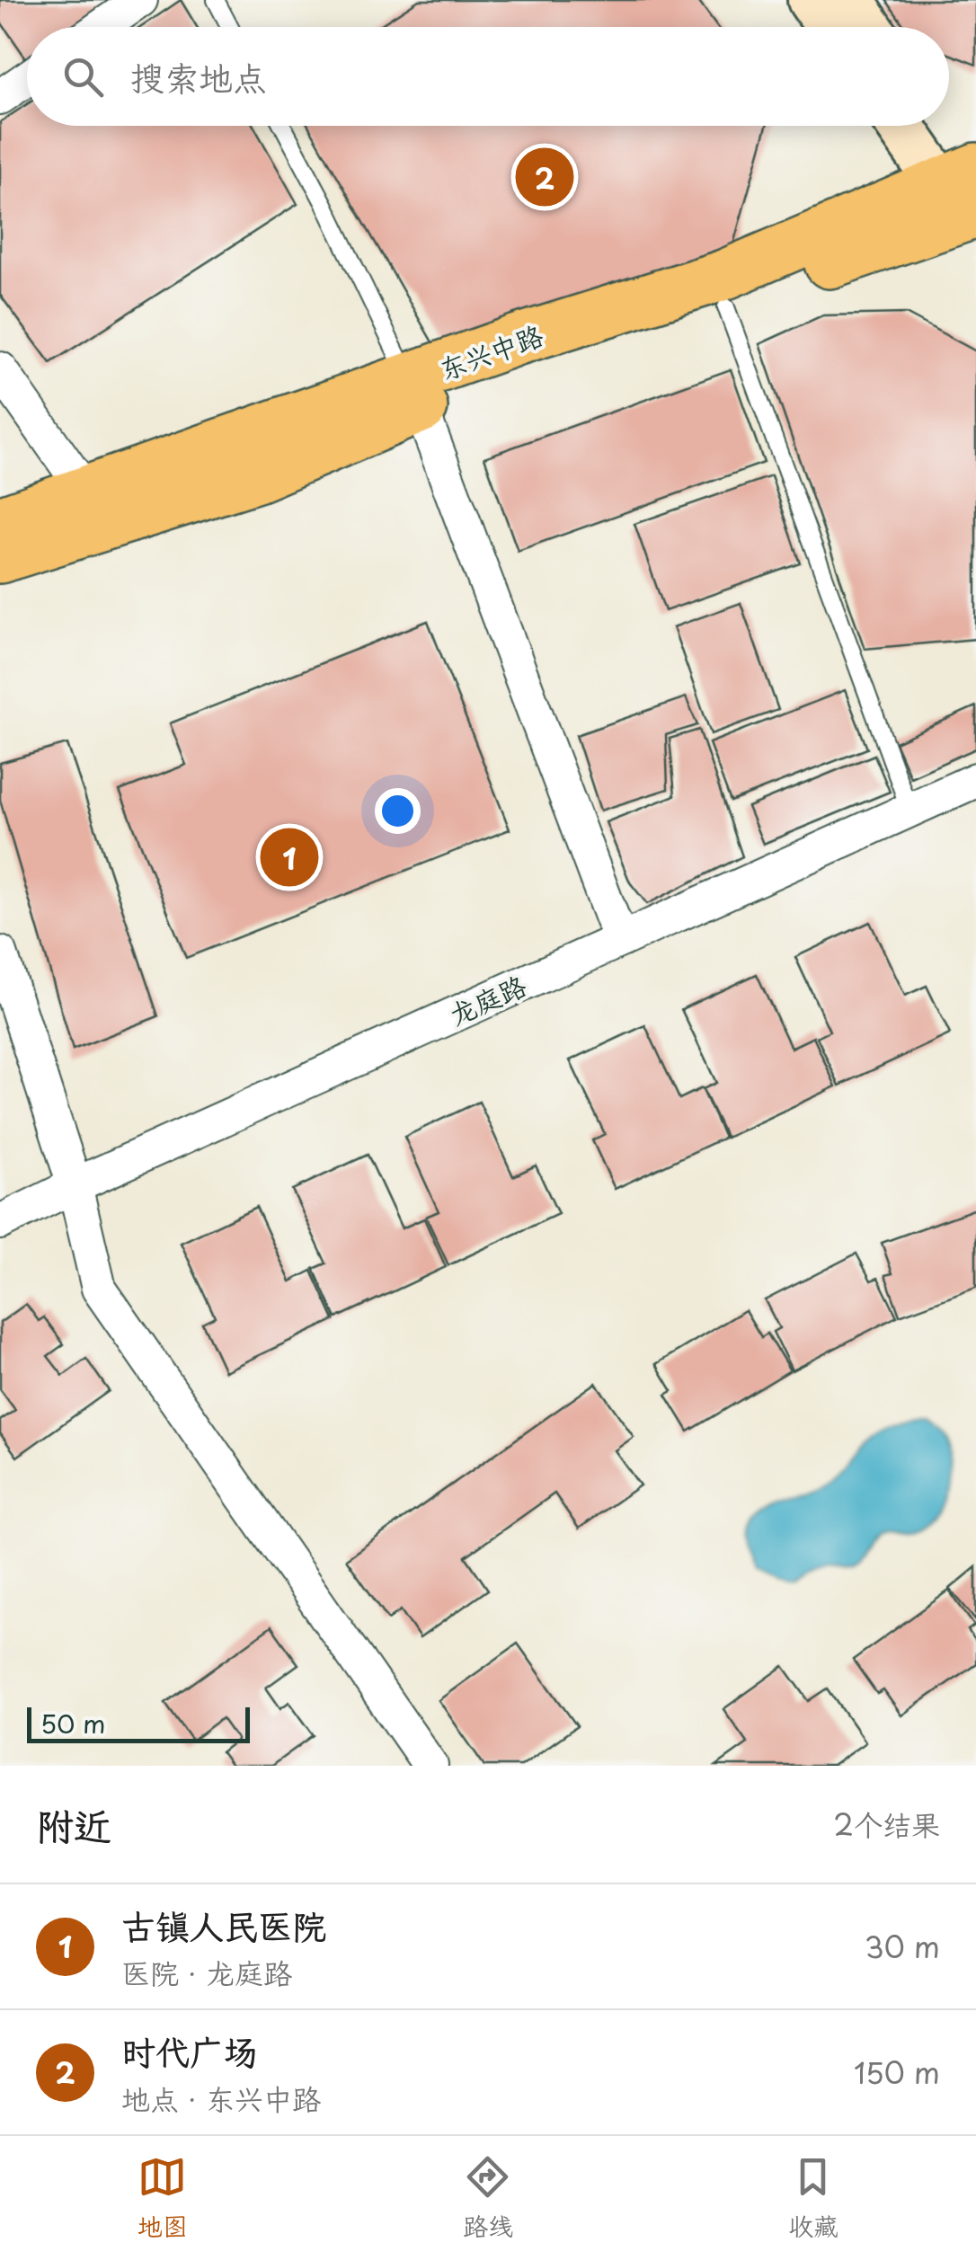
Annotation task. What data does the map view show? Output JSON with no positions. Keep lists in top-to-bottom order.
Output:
{
  "streets": {
    "main road": ["东兴中路"],
    "street": ["龙庭路"]
  },
  "scale_bar": "50 m",
  "page": {
    "search": "搜索地点",
    "pins": ["2", "1"],
    "scale": "50 m",
    "heading": ["附近", "2个结果"],
    "list": [
      {
        "mark": "1",
        "name": "古镇人民医院",
        "note": "医院 · 龙庭路",
        "value": "30 m"
      },
      {
        "mark": "2",
        "name": "时代广场",
        "note": "地点 · 东兴中路",
        "value": "150 m"
      }
    ],
    "nav": ["地图", "路线", "收藏"]
  }
}
